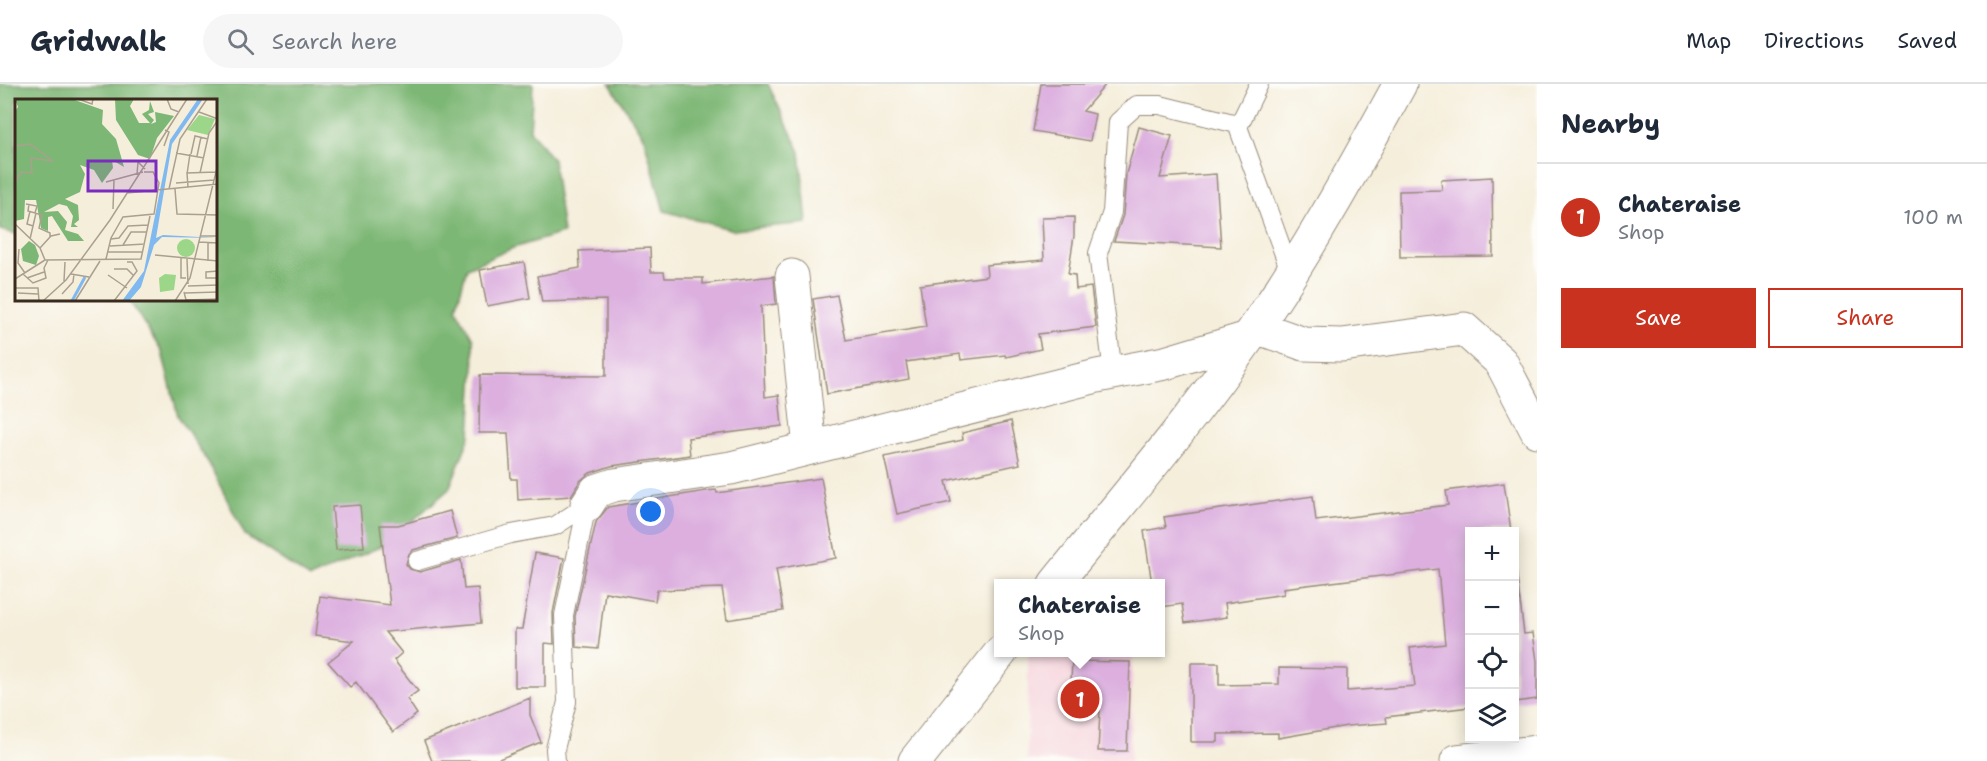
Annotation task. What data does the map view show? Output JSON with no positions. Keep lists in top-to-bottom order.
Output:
{
  "page": {
    "header": "Gridwalk",
    "search": "Search here",
    "nav": ["Map", "Directions", "Saved"],
    "heading": "Nearby",
    "list": [
      {
        "mark": "1",
        "name": "Chateraise",
        "note": "Shop",
        "value": "100 m"
      }
    ],
    "buttons": ["Save", "Share"],
    "map_buttons": ["+", "−"],
    "popup": ["Chateraise", "Shop"],
    "pins": "1"
  }
}
